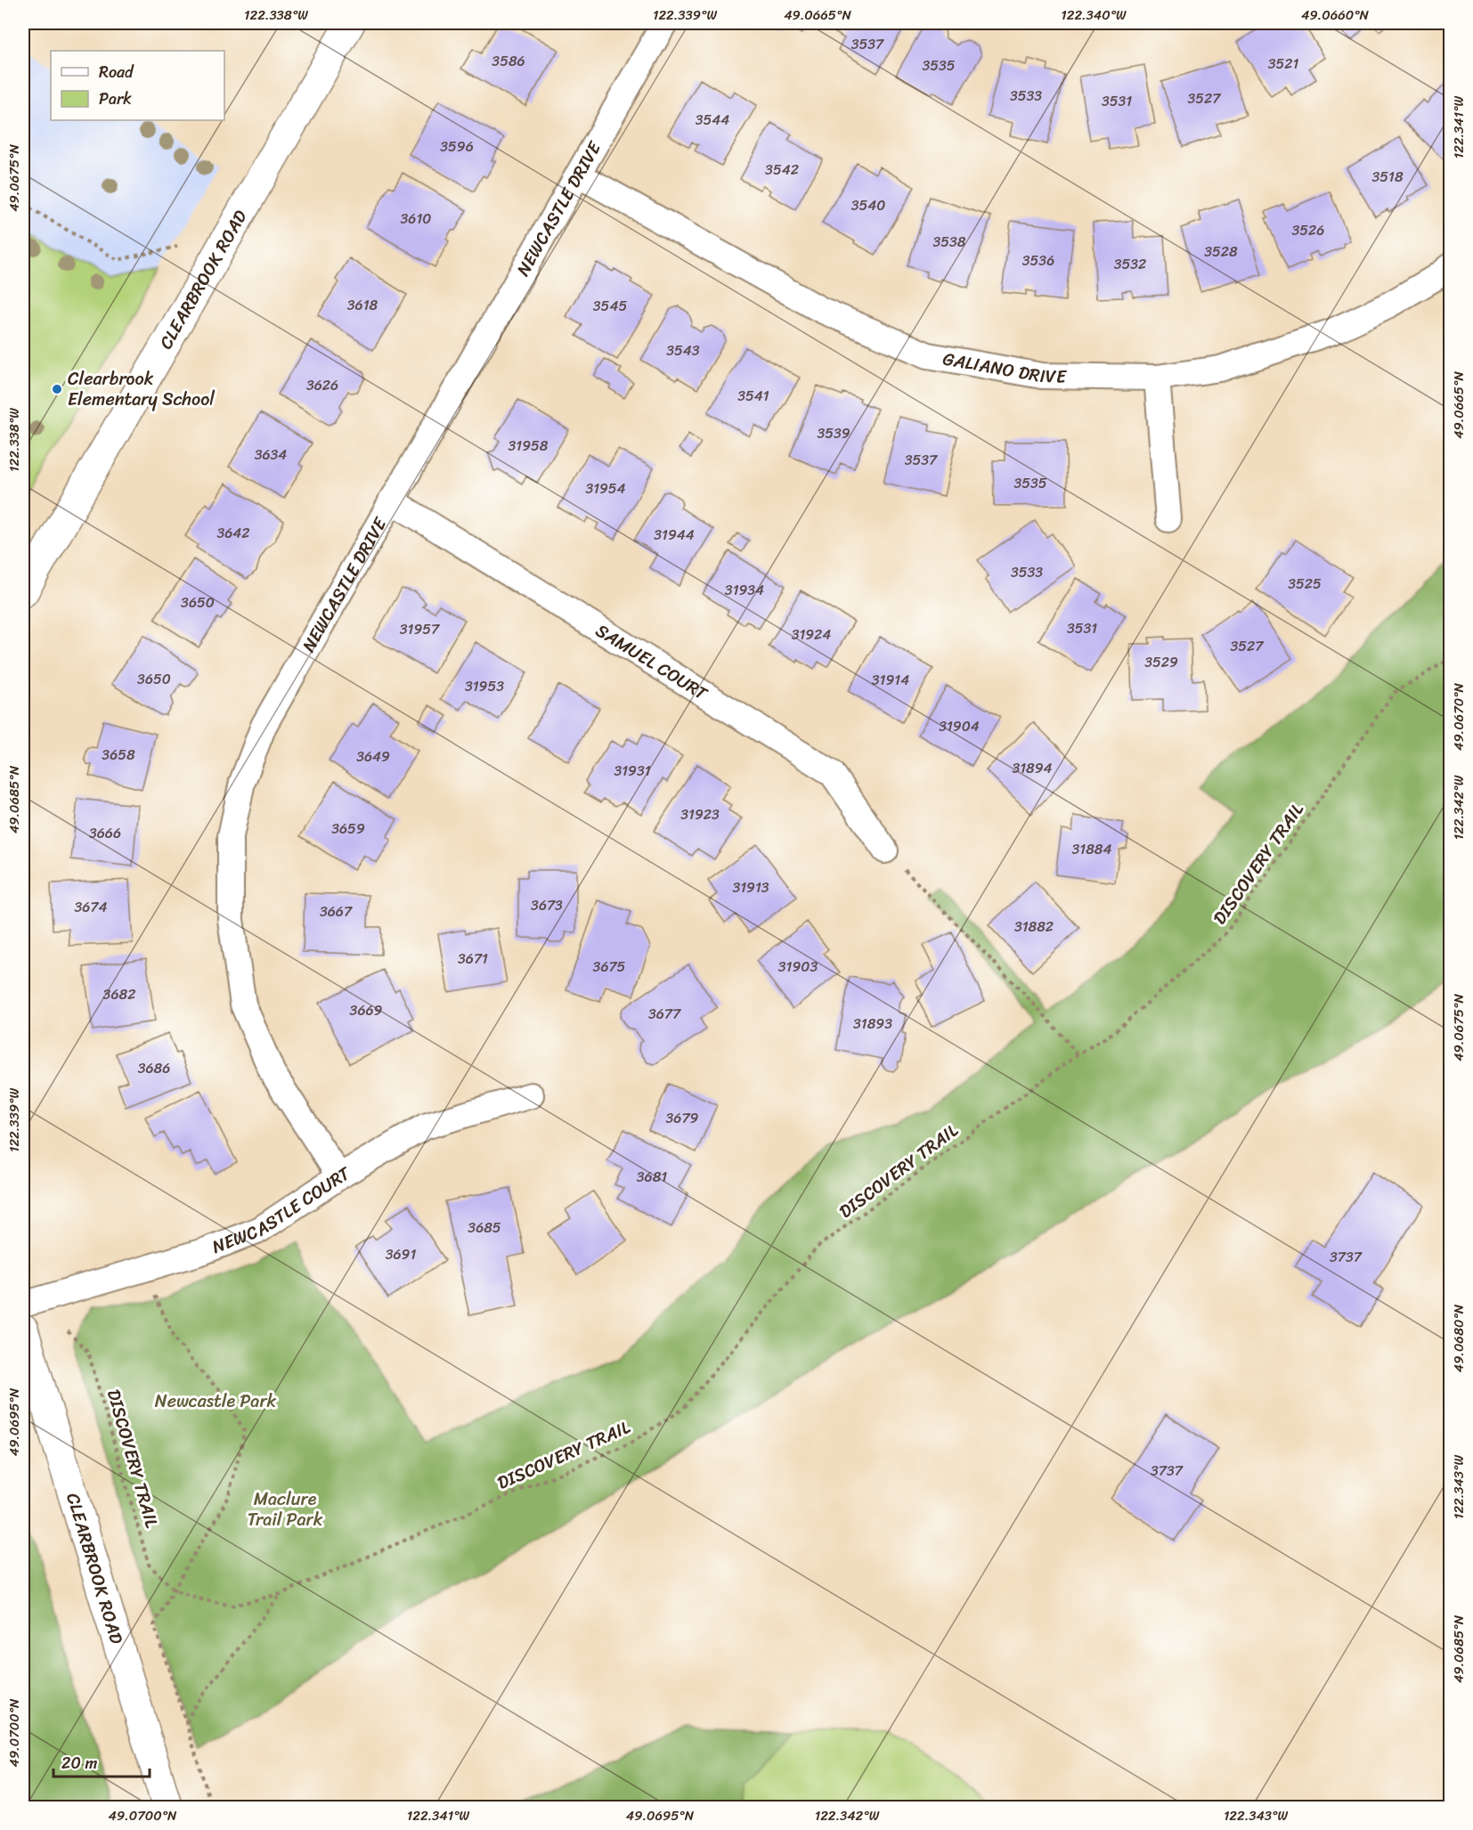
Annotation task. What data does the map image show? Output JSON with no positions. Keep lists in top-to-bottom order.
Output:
{
  "streets": {
    "main road": ["CLEARBROOK ROAD"],
    "street": [
      "NEWCASTLE DRIVE",
      "GALIANO DRIVE",
      "SAMUEL COURT",
      "NEWCASTLE COURT"
    ],
    "path": ["DISCOVERY TRAIL"]
  },
  "crossings": [
    ["NEWCASTLE DRIVE", "GALIANO DRIVE"],
    ["NEWCASTLE DRIVE", "SAMUEL COURT"],
    ["NEWCASTLE DRIVE", "NEWCASTLE COURT"]
  ],
  "parks": ["Newcastle Park", "Maclure Trail Park"],
  "places": ["Clearbrook Elementary School"],
  "house_numbers": [
    "3537",
    "3586",
    "3521",
    "3535",
    "3533",
    "3527",
    "3531",
    "3544",
    "3596",
    "3542",
    "3518",
    "3540",
    "3610",
    "3526",
    "3538",
    "3528",
    "3536",
    "3532",
    "3618",
    "3545",
    "3543",
    "3626",
    "3541",
    "3539",
    "31958",
    "3634",
    "3537",
    "3535",
    "31954",
    "3642",
    "31944",
    "3533",
    "3525",
    "31934",
    "3650",
    "3531",
    "31957",
    "31924",
    "3527",
    "3529",
    "3650",
    "31914",
    "31953",
    "31904",
    "3658",
    "3649",
    "31894",
    "31931",
    "31923",
    "3659",
    "3666",
    "31884",
    "31913",
    "3673",
    "3674",
    "3667",
    "31882",
    "3671",
    "3675",
    "31903",
    "3682",
    "3669",
    "3677",
    "31893",
    "3686",
    "3679",
    "3681",
    "3685",
    "3691",
    "3737",
    "3737"
  ],
  "legend": ["Road", "Park"],
  "scale_bar": "20 m",
  "coordinates": [
    "122.338°W",
    "122.339°W",
    "49.0665°N",
    "122.340°W",
    "49.0660°N",
    "122.341°W",
    "49.0675°N",
    "49.0670°N",
    "49.0685°N",
    "122.342°W",
    "49.0680°N",
    "49.0695°N",
    "122.343°W",
    "49.0700°N"
  ]
}
